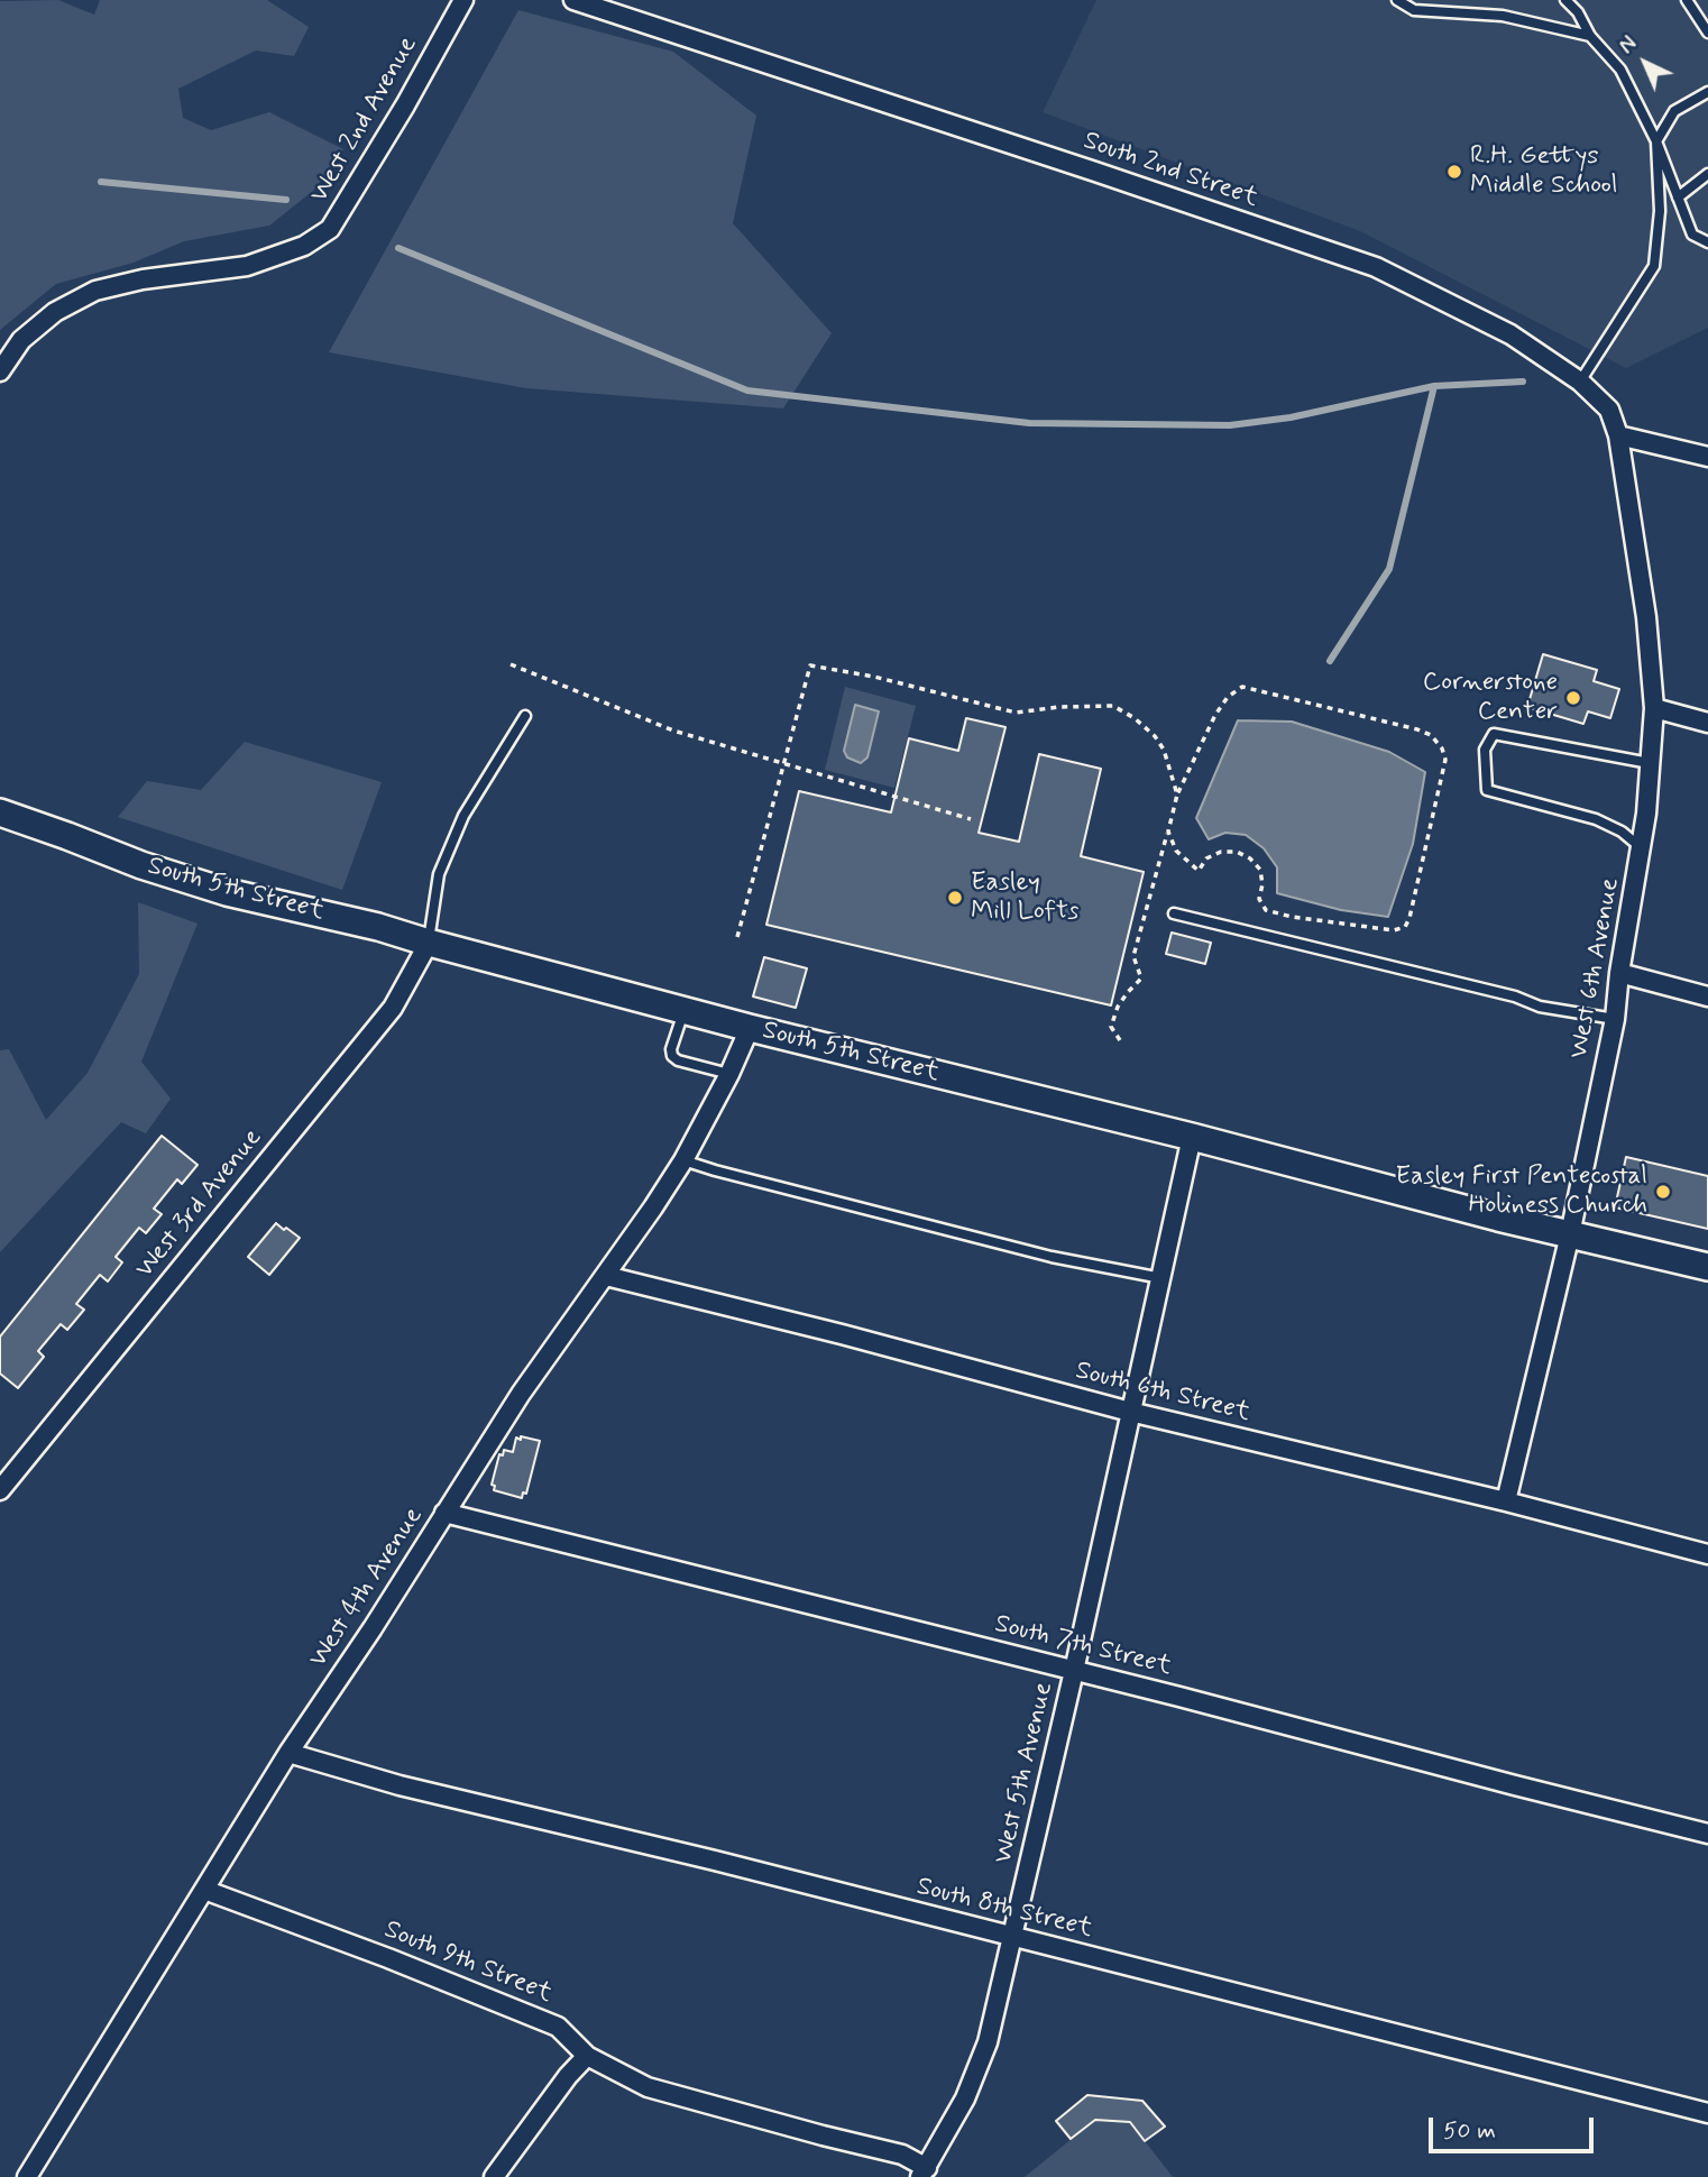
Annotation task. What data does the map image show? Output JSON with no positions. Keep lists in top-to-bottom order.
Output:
{
  "streets": {
    "street": [
      "West 2nd Avenue",
      "South 2nd Street",
      "South 5th Street",
      "West 6th Avenue",
      "West 3rd Avenue",
      "South 6th Street",
      "West 4th Avenue",
      "South 7th Street",
      "West 5th Avenue",
      "South 8th Street",
      "South 9th Street"
    ]
  },
  "crossings": [
    ["South 2nd Street", "West 6th Avenue"],
    ["South 5th Street", "West 6th Avenue"],
    ["South 5th Street", "West 3rd Avenue"],
    ["South 5th Street", "West 4th Avenue"],
    ["South 5th Street", "West 5th Avenue"],
    ["West 6th Avenue", "South 6th Street"],
    ["South 6th Street", "West 4th Avenue"],
    ["South 6th Street", "West 5th Avenue"],
    ["West 4th Avenue", "South 7th Street"],
    ["West 4th Avenue", "South 8th Street"],
    ["West 4th Avenue", "South 9th Street"],
    ["South 7th Street", "West 5th Avenue"],
    ["West 5th Avenue", "South 8th Street"],
    ["West 5th Avenue", "South 9th Street"]
  ],
  "places": [
    "R.H. Gettys Middle School",
    "Cornerstone Center",
    "Easley Mill Lofts",
    "Easley First Pentecostal Holiness Church"
  ],
  "scale_bar": "50 m",
  "north": "top left"
}
